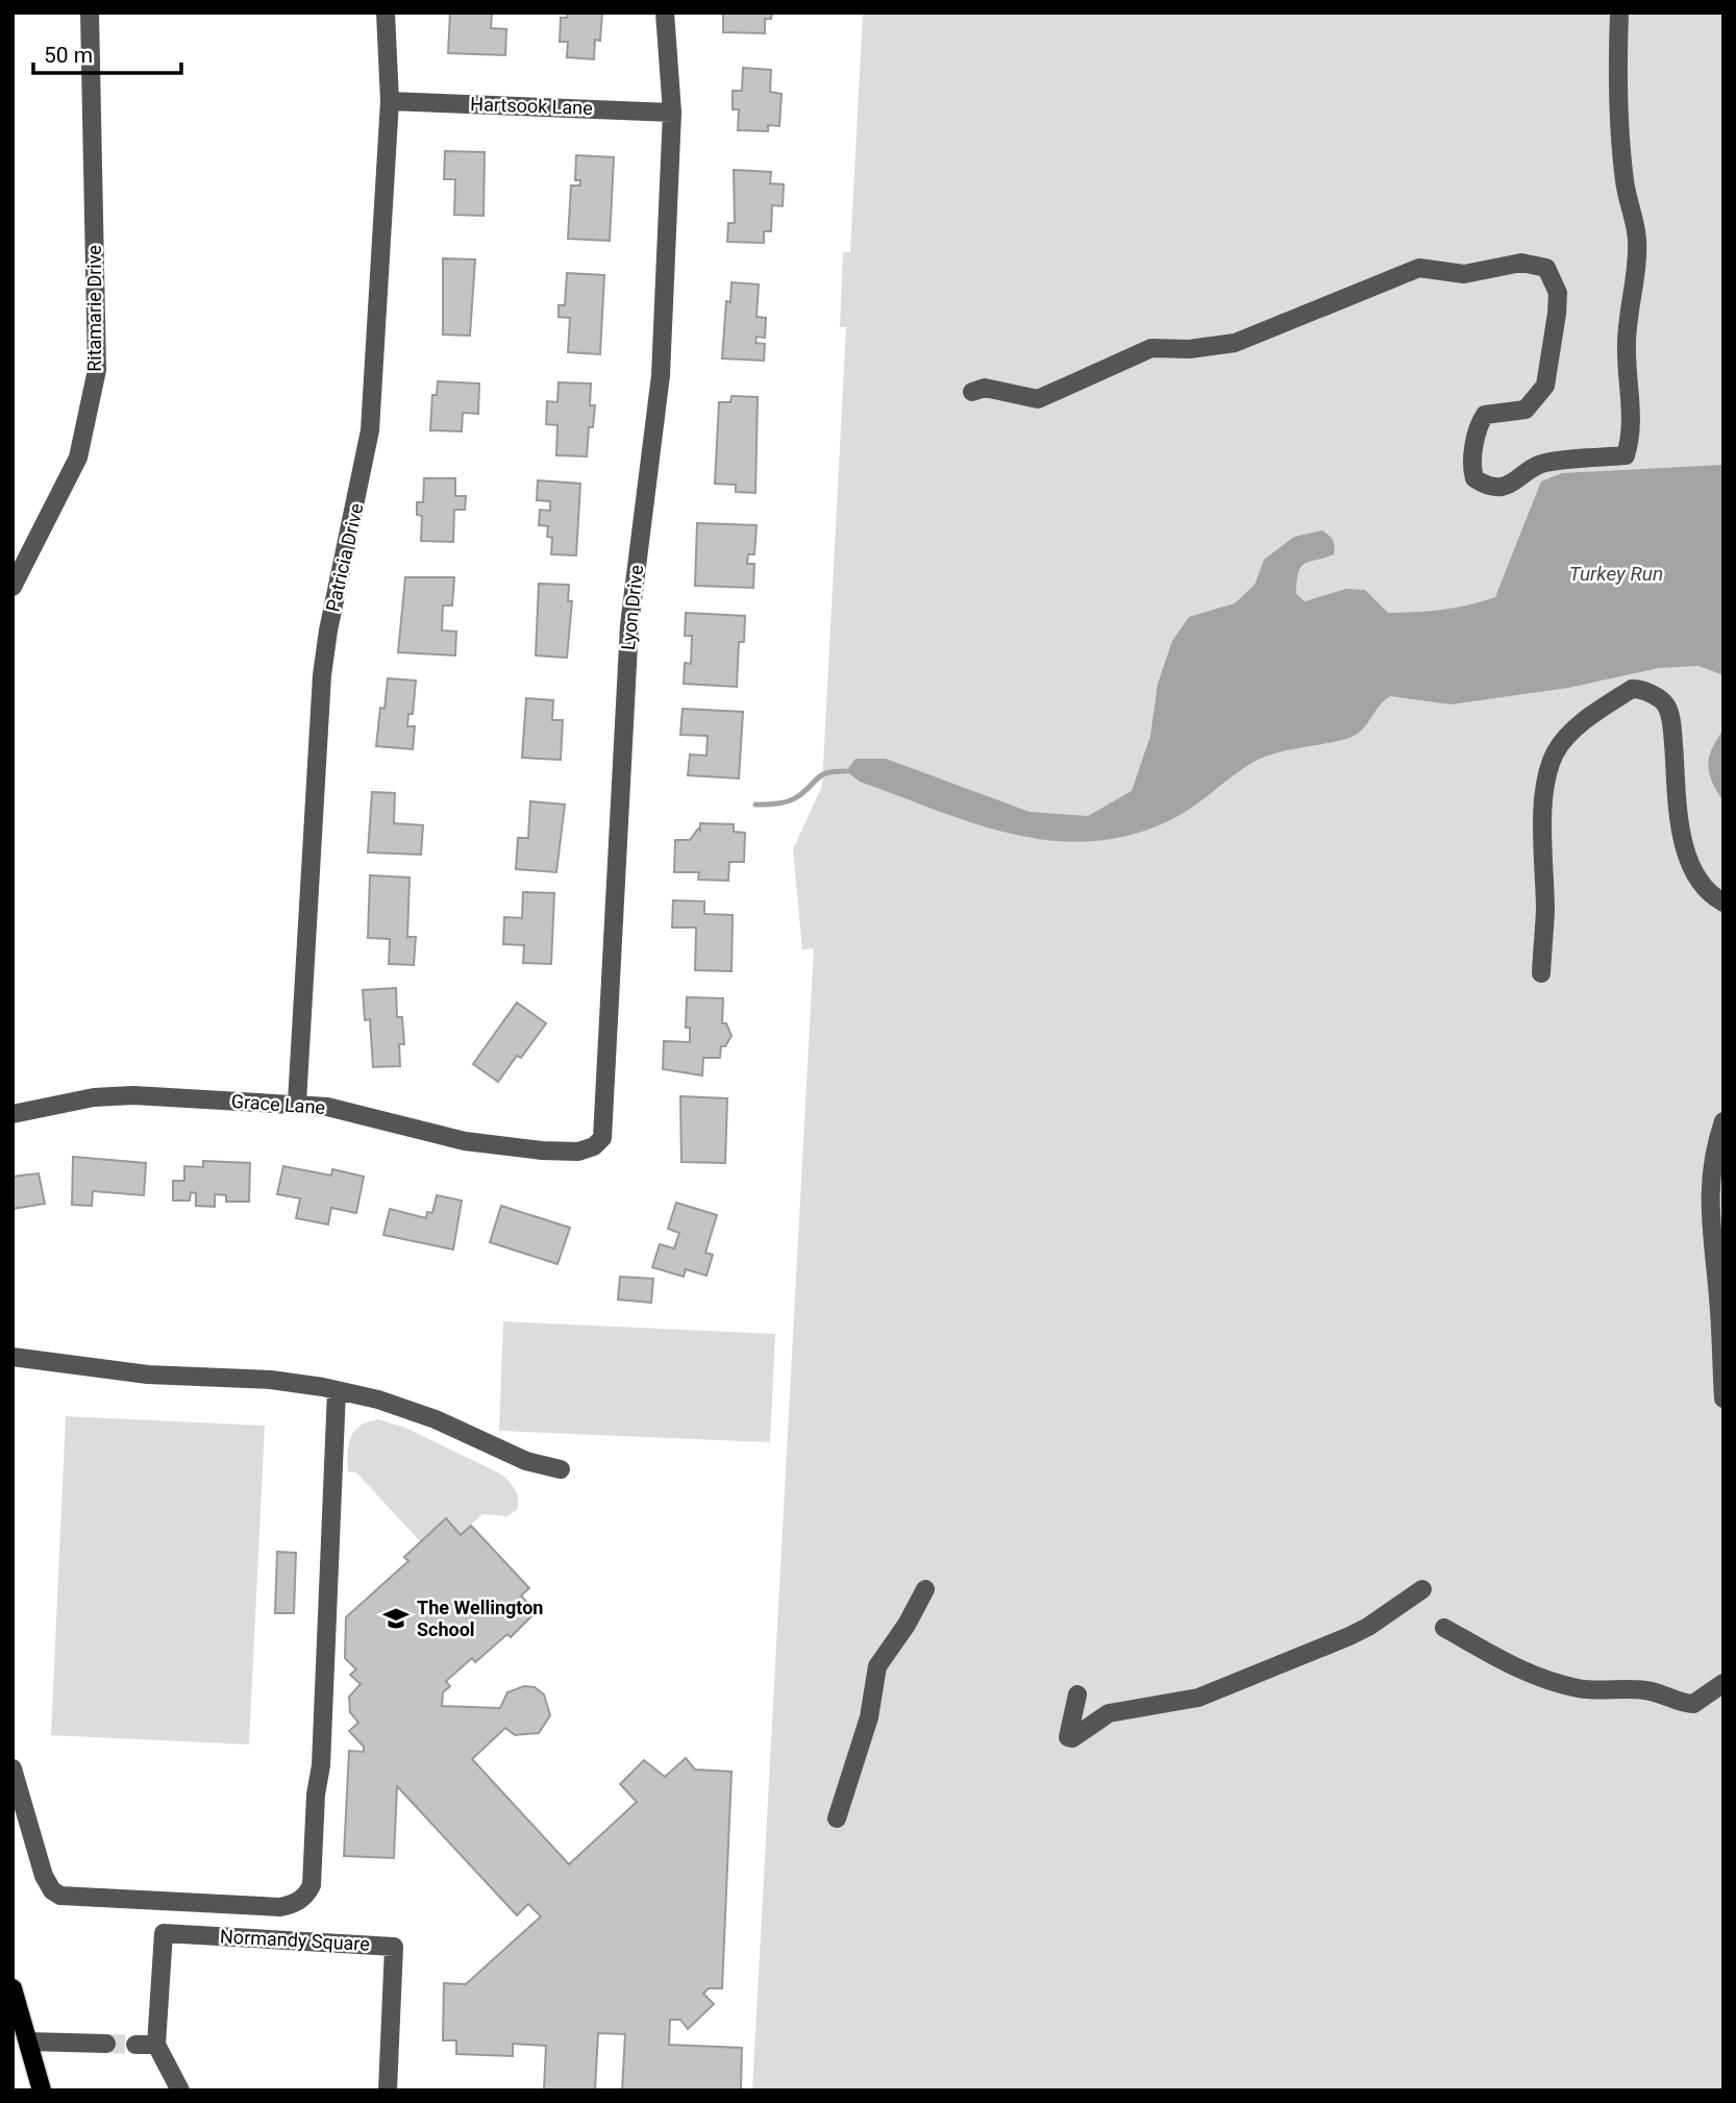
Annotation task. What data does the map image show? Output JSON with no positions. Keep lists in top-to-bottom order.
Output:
{
  "streets": {
    "street": [
      "Hartsook Lane",
      "Ritamarie Drive",
      "Patricia Drive",
      "Lyon Drive",
      "Grace Lane",
      "Normandy Square"
    ]
  },
  "crossings": [
    ["Hartsook Lane", "Patricia Drive"],
    ["Hartsook Lane", "Lyon Drive"],
    ["Patricia Drive", "Grace Lane"],
    ["Lyon Drive", "Grace Lane"]
  ],
  "water": ["Turkey Run"],
  "places": {
    "school or university": ["The Wellington School"]
  },
  "scale_bar": "50 m"
}
